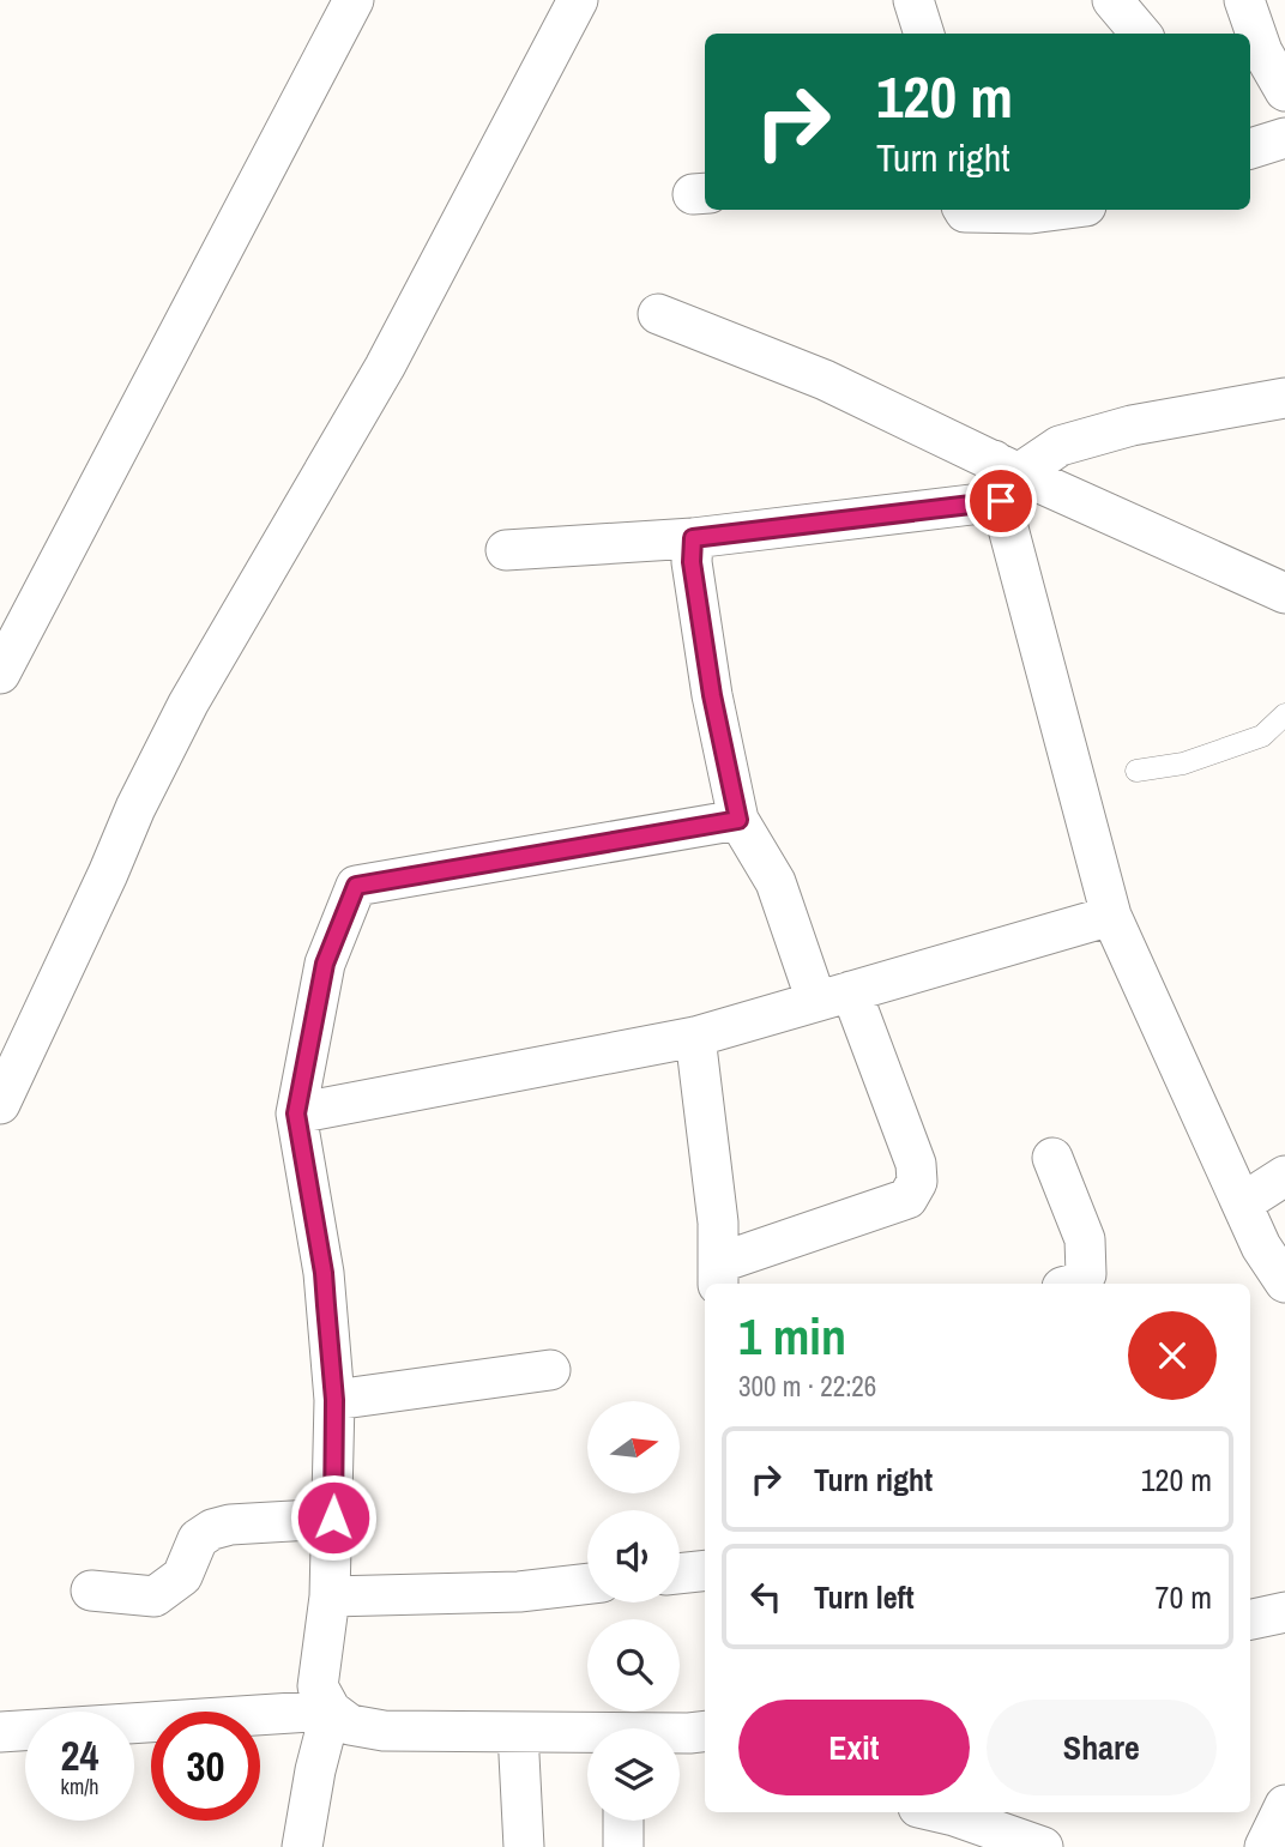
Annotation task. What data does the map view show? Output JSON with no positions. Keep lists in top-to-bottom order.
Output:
{
  "north": "right",
  "page": {
    "turn": ["120 m", "Turn right"],
    "heading": ["1 min", "300 m · 22:26"],
    "list": [
      {
        "name": "Turn right",
        "value": "120 m"
      },
      {
        "name": "Turn left",
        "value": "70 m"
      }
    ],
    "buttons": ["Exit", "Share"],
    "speed": "24 km/h",
    "limit": "30"
  }
}
